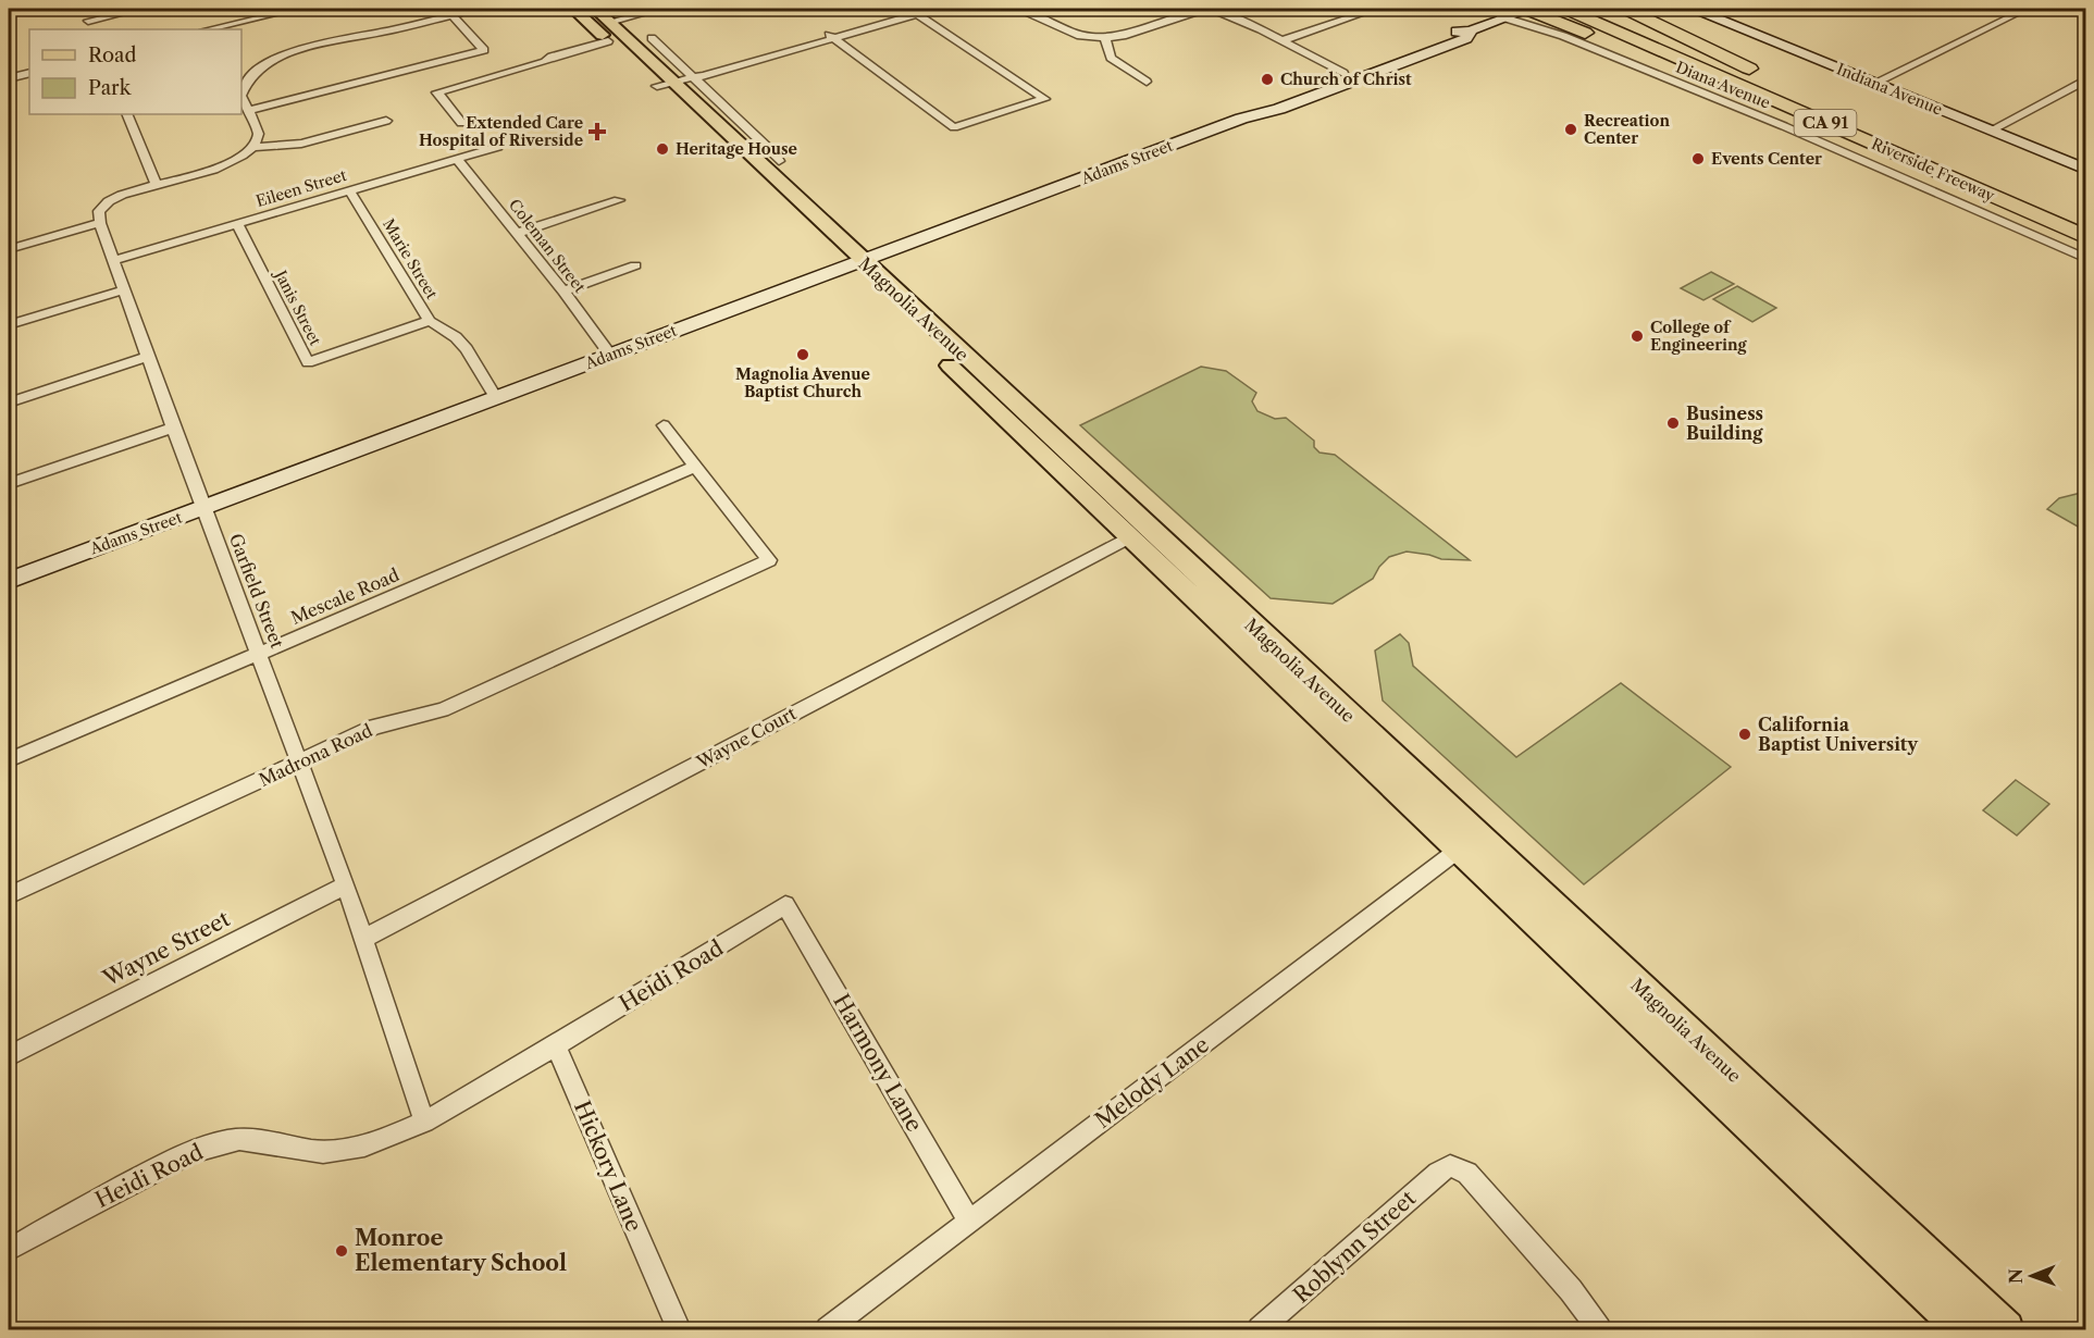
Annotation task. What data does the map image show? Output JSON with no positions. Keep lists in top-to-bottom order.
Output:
{
  "streets": {
    "highway": ["CA 91", "Riverside Freeway"],
    "main road": ["Indiana Avenue", "Adams Street", "Magnolia Avenue"],
    "street": [
      "Diana Avenue",
      "Eileen Street",
      "Coleman Street",
      "Marie Street",
      "Janis Street",
      "Garfield Street",
      "Mescale Road",
      "Wayne Court",
      "Madrona Road",
      "Wayne Street",
      "Heidi Road",
      "Harmony Lane",
      "Melody Lane",
      "Hickory Lane",
      "Roblynn Street"
    ]
  },
  "crossings": [
    ["Diana Avenue", "Adams Street"],
    ["Adams Street", "Coleman Street"],
    ["Adams Street", "Marie Street"],
    ["Adams Street", "Magnolia Avenue"],
    ["Adams Street", "Garfield Street"],
    ["Eileen Street", "Coleman Street"],
    ["Eileen Street", "Marie Street"],
    ["Eileen Street", "Janis Street"],
    ["Eileen Street", "Garfield Street"],
    ["Marie Street", "Janis Street"],
    ["Magnolia Avenue", "Wayne Court"],
    ["Magnolia Avenue", "Melody Lane"],
    ["Garfield Street", "Mescale Road"],
    ["Garfield Street", "Wayne Court"],
    ["Garfield Street", "Madrona Road"],
    ["Garfield Street", "Wayne Street"],
    ["Garfield Street", "Heidi Road"],
    ["Mescale Road", "Madrona Road"],
    ["Heidi Road", "Harmony Lane"],
    ["Heidi Road", "Hickory Lane"],
    ["Harmony Lane", "Melody Lane"]
  ],
  "places": {
    "other": [
      "Church of Christ",
      "Recreation Center",
      "Heritage House",
      "Events Center",
      "College of Engineering",
      "Magnolia Avenue Baptist Church",
      "Business Building",
      "California Baptist University",
      "Monroe Elementary School"
    ],
    "health": ["Extended Care Hospital of Riverside"]
  },
  "legend": ["Road", "Park"],
  "north": "left"
}
